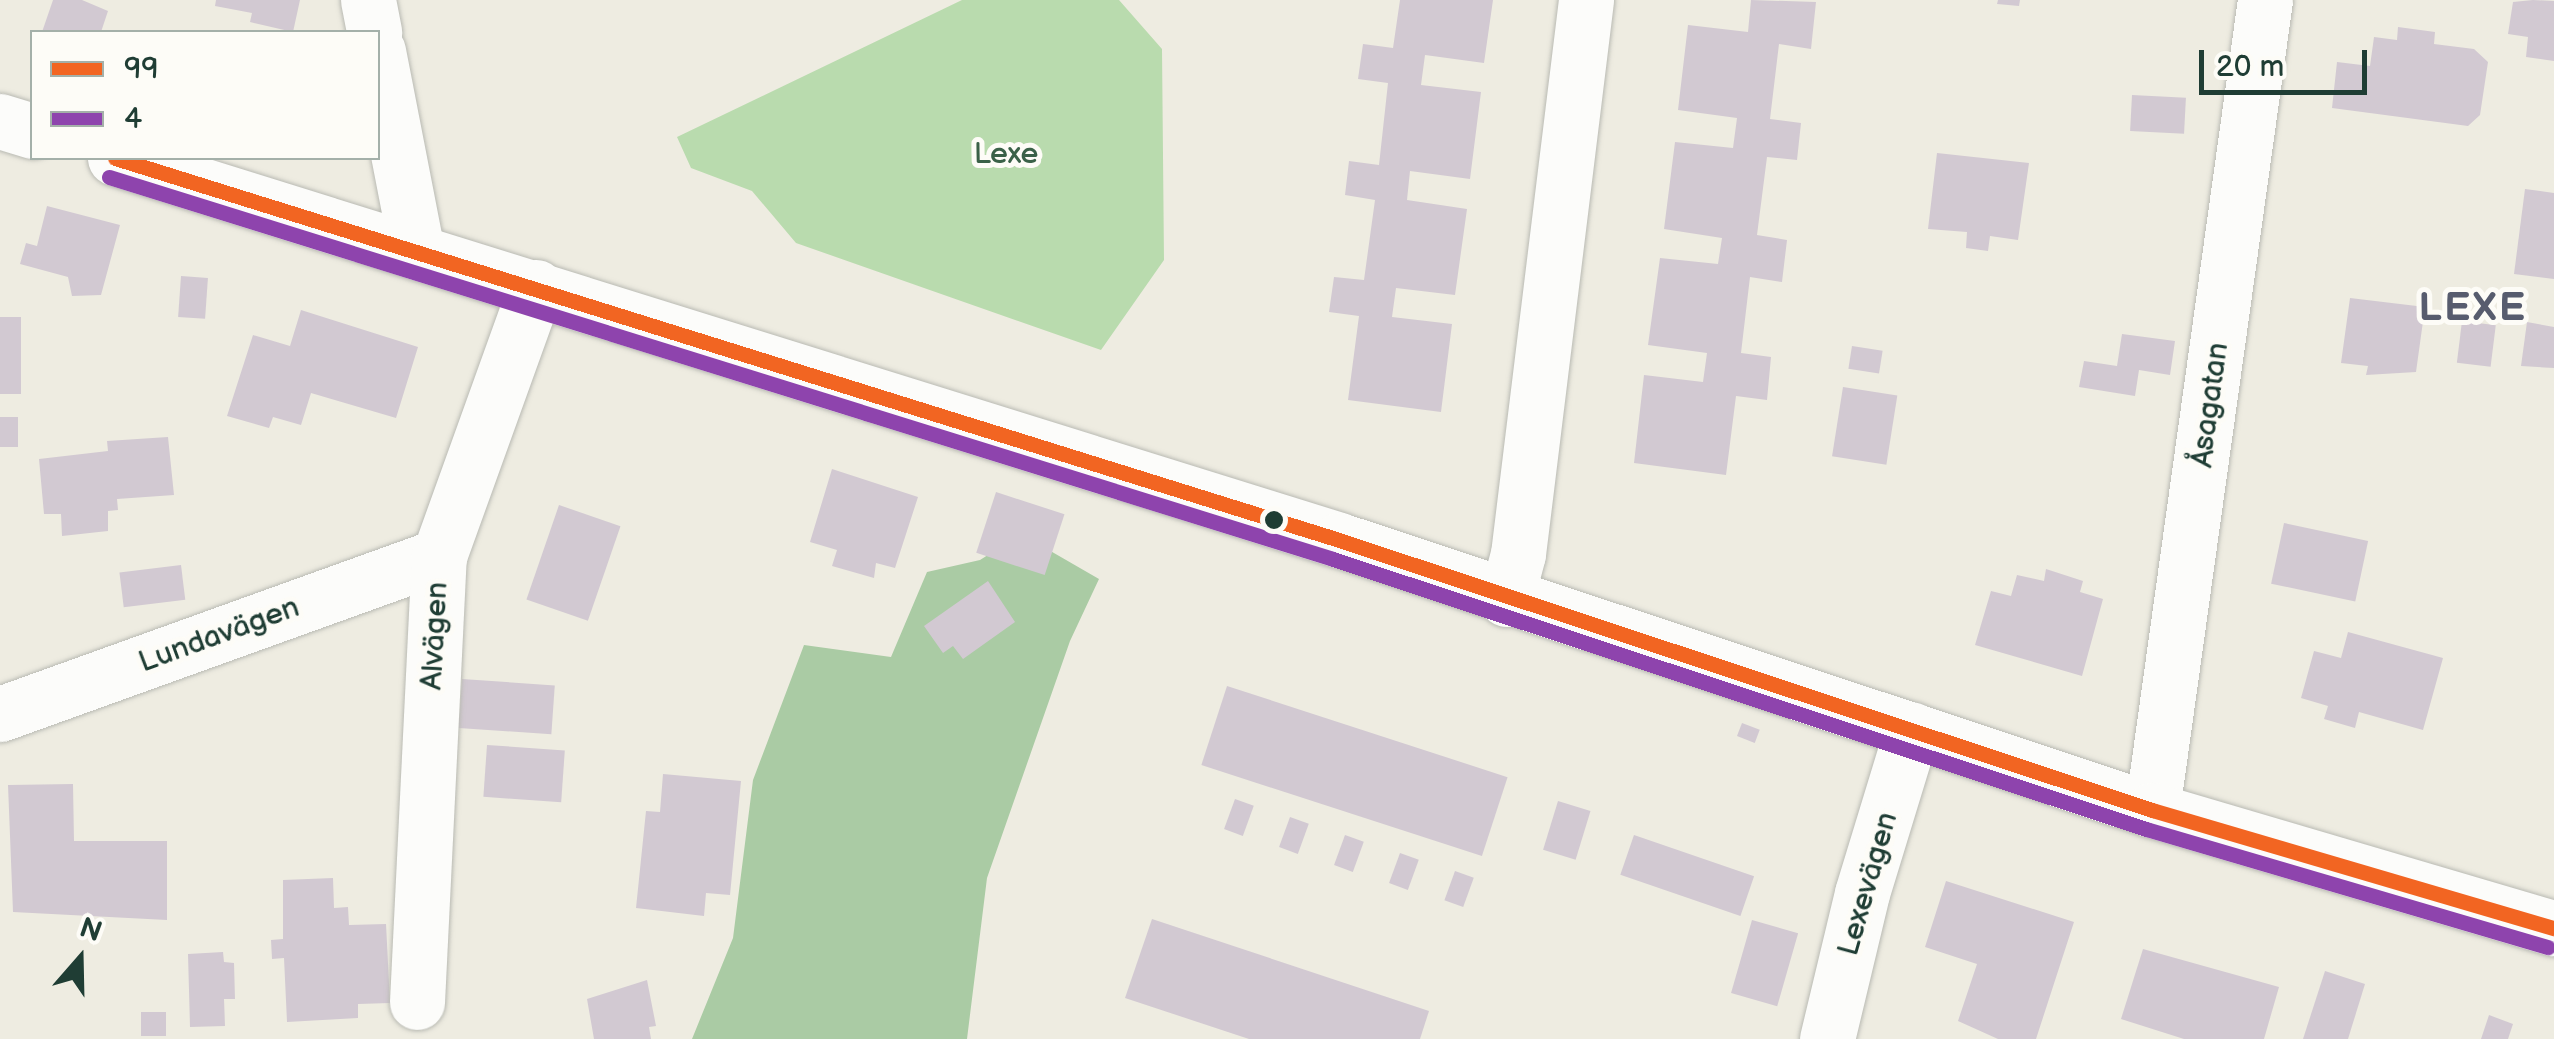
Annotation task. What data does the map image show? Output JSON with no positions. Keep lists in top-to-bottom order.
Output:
{
  "streets": {
    "street": [
      "Åsagatan",
      "Lundavägen",
      "Alvägen",
      "Lexevägen"
    ]
  },
  "crossings": [
    ["Lundavägen", "Alvägen"]
  ],
  "districts": ["LEXE"],
  "parks": ["Lexe"],
  "lines": ["transit line 99", "transit line 4"],
  "legend": ["99", "4"],
  "scale_bar": "20 m",
  "north": "top"
}
